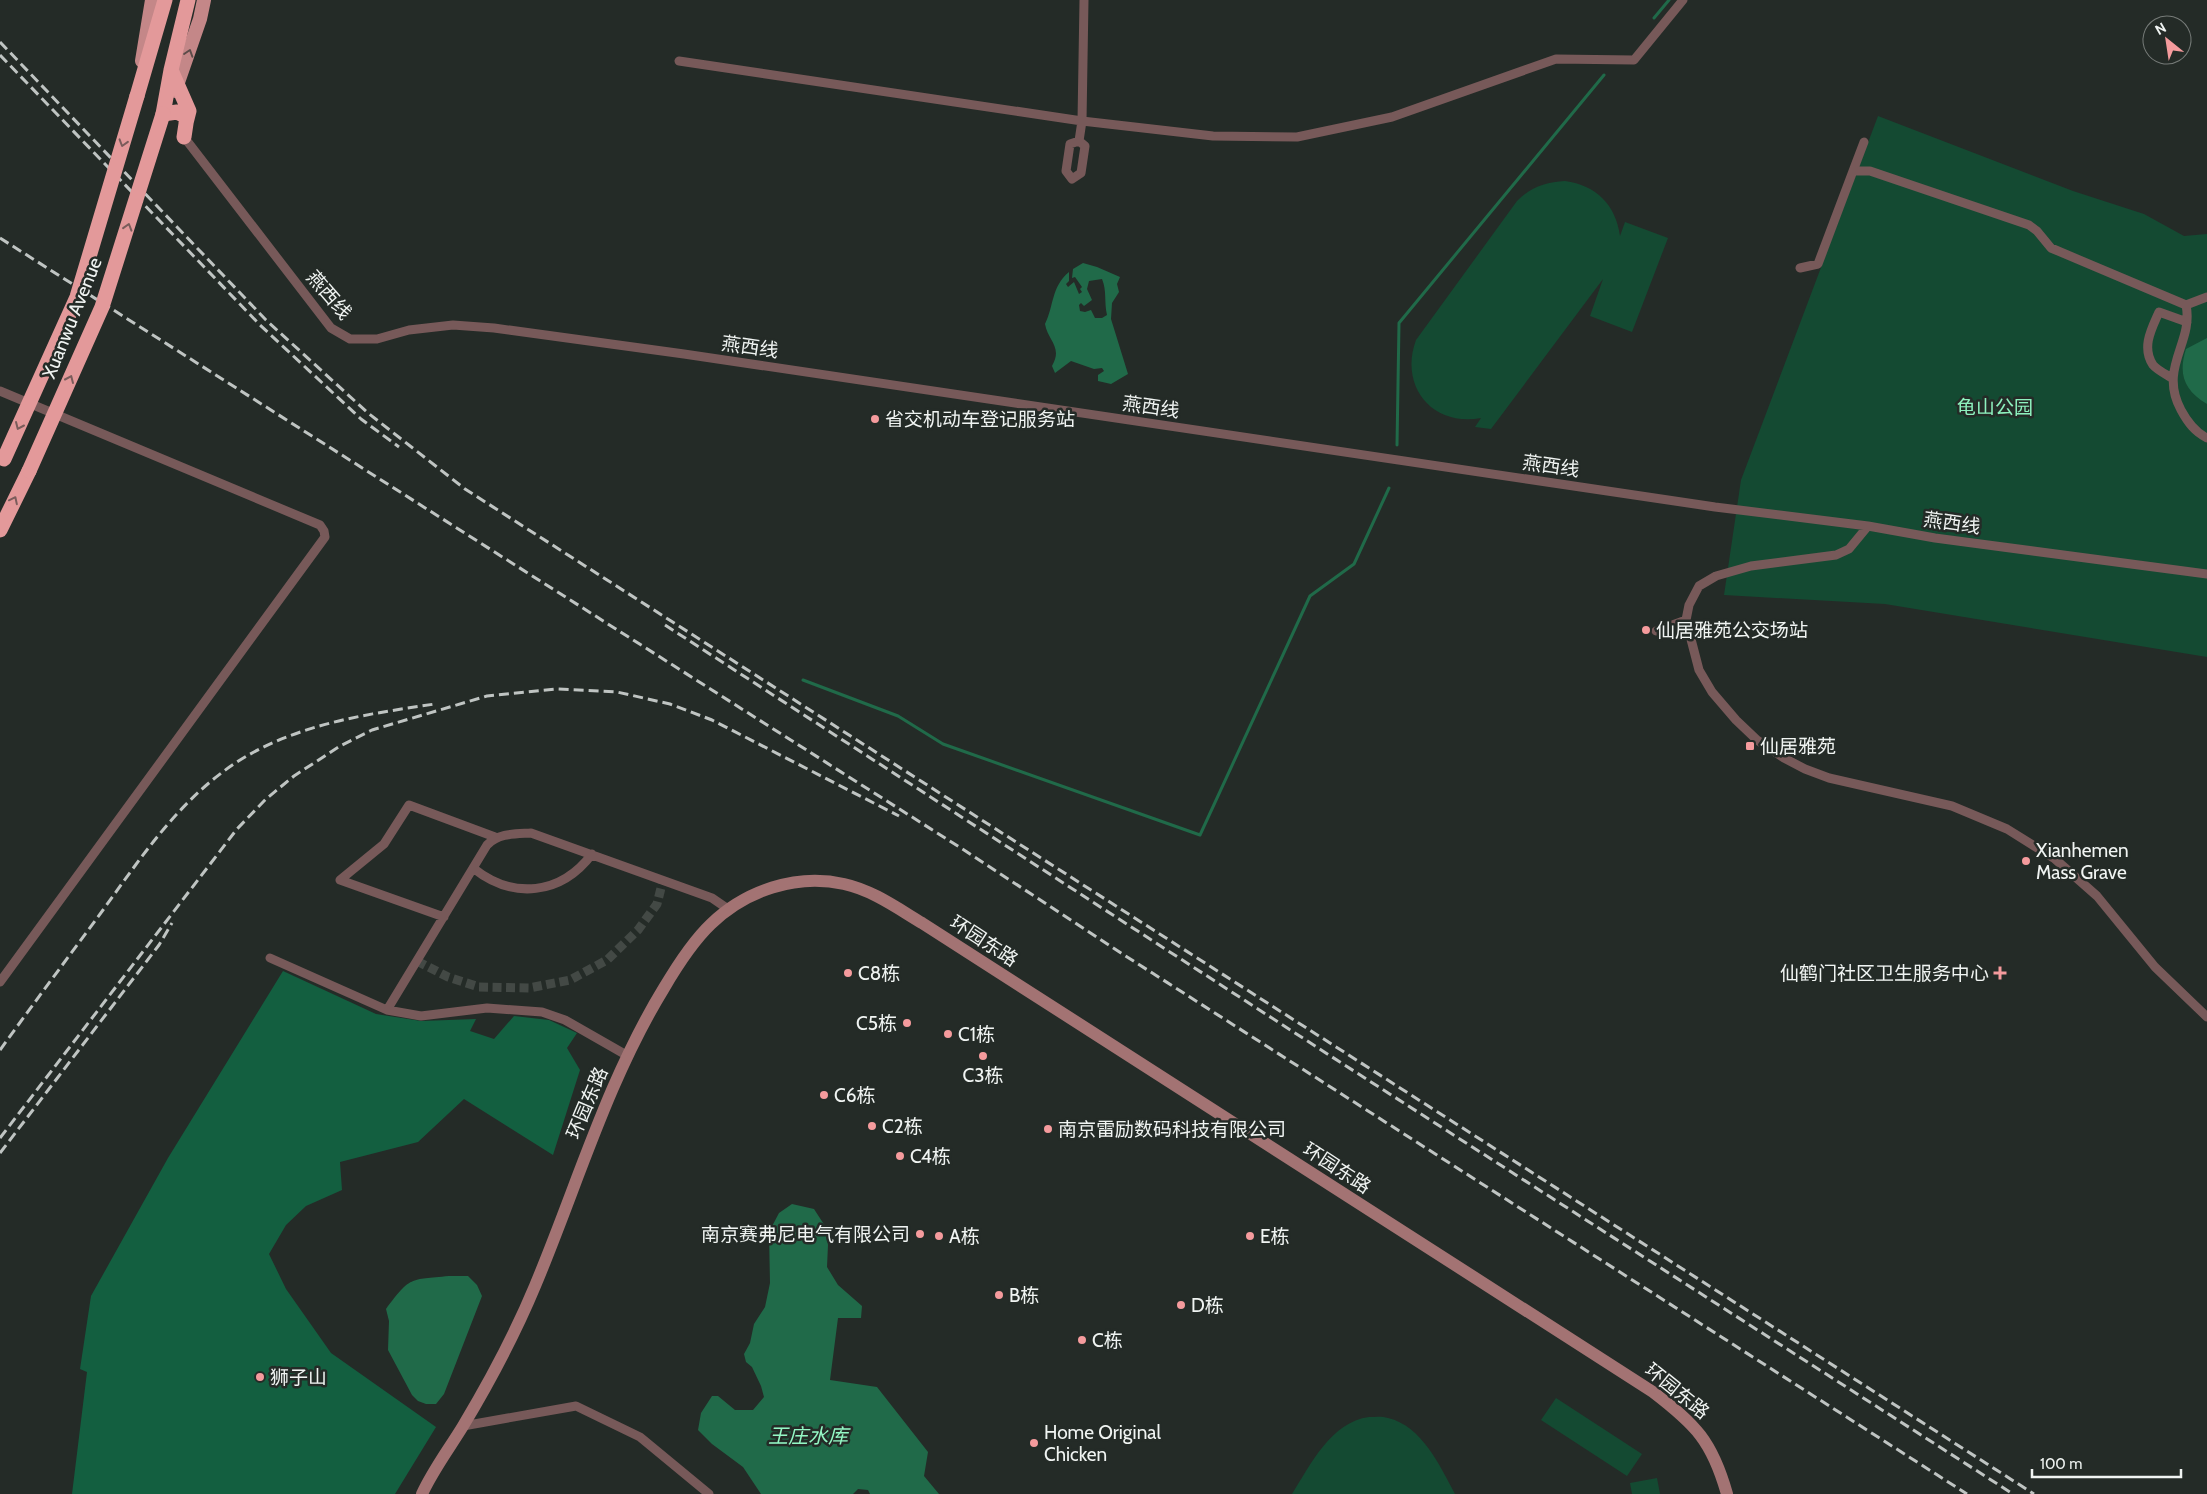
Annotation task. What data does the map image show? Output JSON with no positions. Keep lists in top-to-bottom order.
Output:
{
  "streets": {
    "highway": ["Xuanwu Avenue"],
    "street": ["燕西线", "环园东路"]
  },
  "water": ["王庄水库"],
  "parks": ["龟山公园"],
  "places": {
    "other": [
      "省交机动车登记服务站",
      "仙居雅苑公交场站",
      "Xianhemen Mass Grave",
      "C8栋",
      "C5栋",
      "C1栋",
      "C3栋",
      "C6栋",
      "C2栋",
      "南京雷励数码科技有限公司",
      "C4栋",
      "南京赛弗尼电气有限公司",
      "A栋",
      "E栋",
      "B栋",
      "D栋",
      "C栋",
      "狮子山",
      "Home Original Chicken"
    ],
    "transit": ["仙居雅苑"],
    "health": ["仙鹤门社区卫生服务中心"]
  },
  "scale_bar": "100 m",
  "north": "top left"
}
